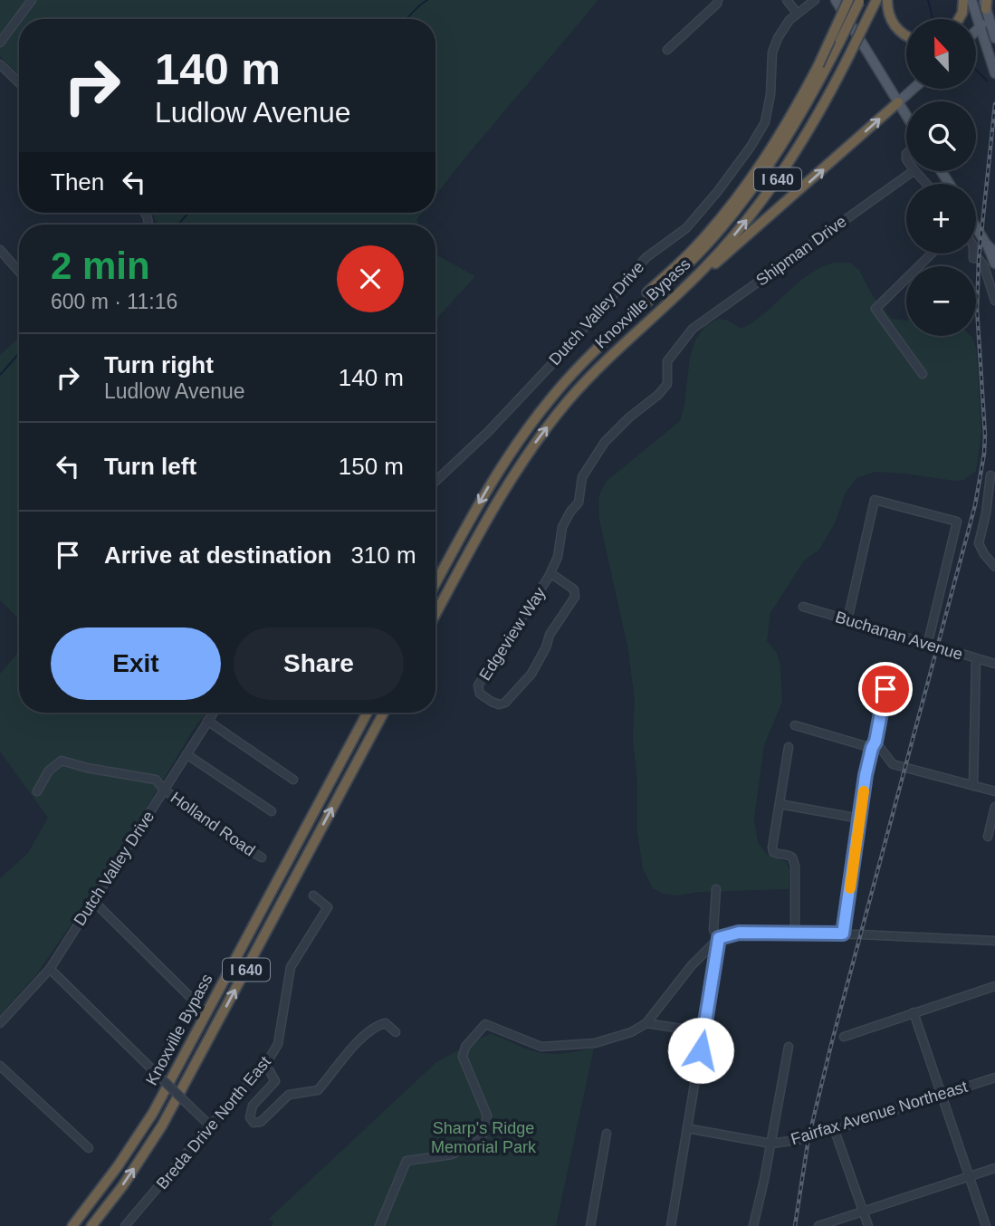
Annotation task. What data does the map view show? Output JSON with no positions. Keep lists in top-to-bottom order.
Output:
{
  "streets": {
    "highway": ["I 640", "Knoxville Bypass"],
    "street": [
      "Shipman Drive",
      "Dutch Valley Drive",
      "Edgeview Way",
      "Buchanan Avenue",
      "Holland Road",
      "Fairfax Avenue Northeast",
      "Breda Drive North East"
    ]
  },
  "crossings": [
    ["Shipman Drive", "Edgeview Way"],
    ["Dutch Valley Drive", "Holland Road"]
  ],
  "parks": ["Sharp's Ridge Memorial Park"],
  "north": "top",
  "page": {
    "map_buttons": ["+", "−"],
    "turn": ["140 m", "Ludlow Avenue"],
    "then": "Then",
    "heading": ["2 min", "600 m · 11:16"],
    "list": [
      {
        "name": "Turn right",
        "note": "Ludlow Avenue",
        "value": "140 m"
      },
      {
        "name": "Turn left",
        "value": "150 m"
      },
      {
        "name": "Arrive at destination",
        "value": "310 m"
      }
    ],
    "buttons": ["Exit", "Share"]
  }
}
